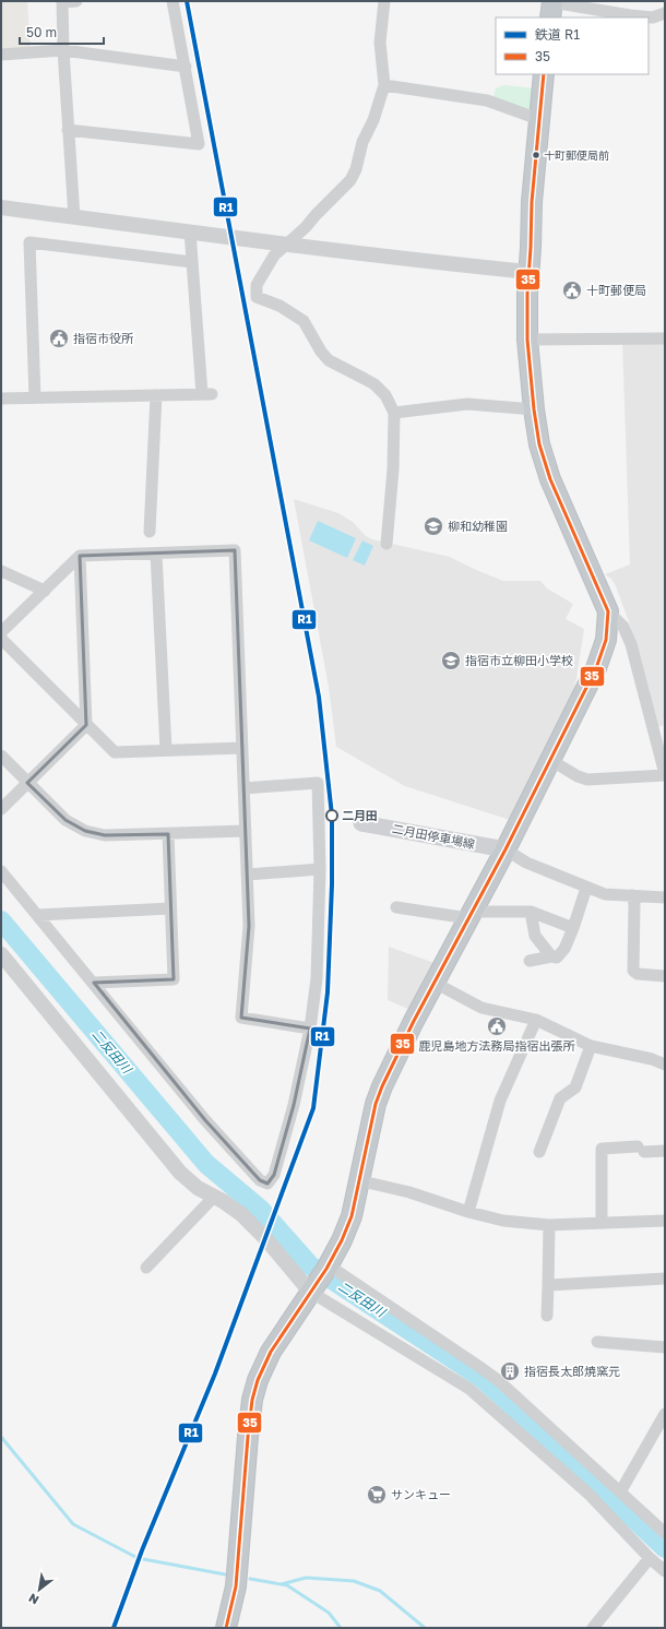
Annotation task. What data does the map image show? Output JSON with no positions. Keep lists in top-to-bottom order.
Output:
{
  "streets": {
    "main road": ["二月田停車場線"]
  },
  "water": ["二反田川"],
  "places": {
    "other": ["十町郵便局前", "二月田"],
    "public building": ["十町郵便局", "指宿市役所", "鹿児島地方法務局指宿出張所"],
    "school or university": ["柳和幼稚園", "指宿市立柳田小学校"],
    "building": ["指宿長太郎焼窯元"],
    "supermarket": ["サンキュー"]
  },
  "lines": ["rail line R1", "transit line 35"],
  "legend": ["鉄道 R1", "35"],
  "scale_bar": "50 m",
  "north": "bottom left"
}
